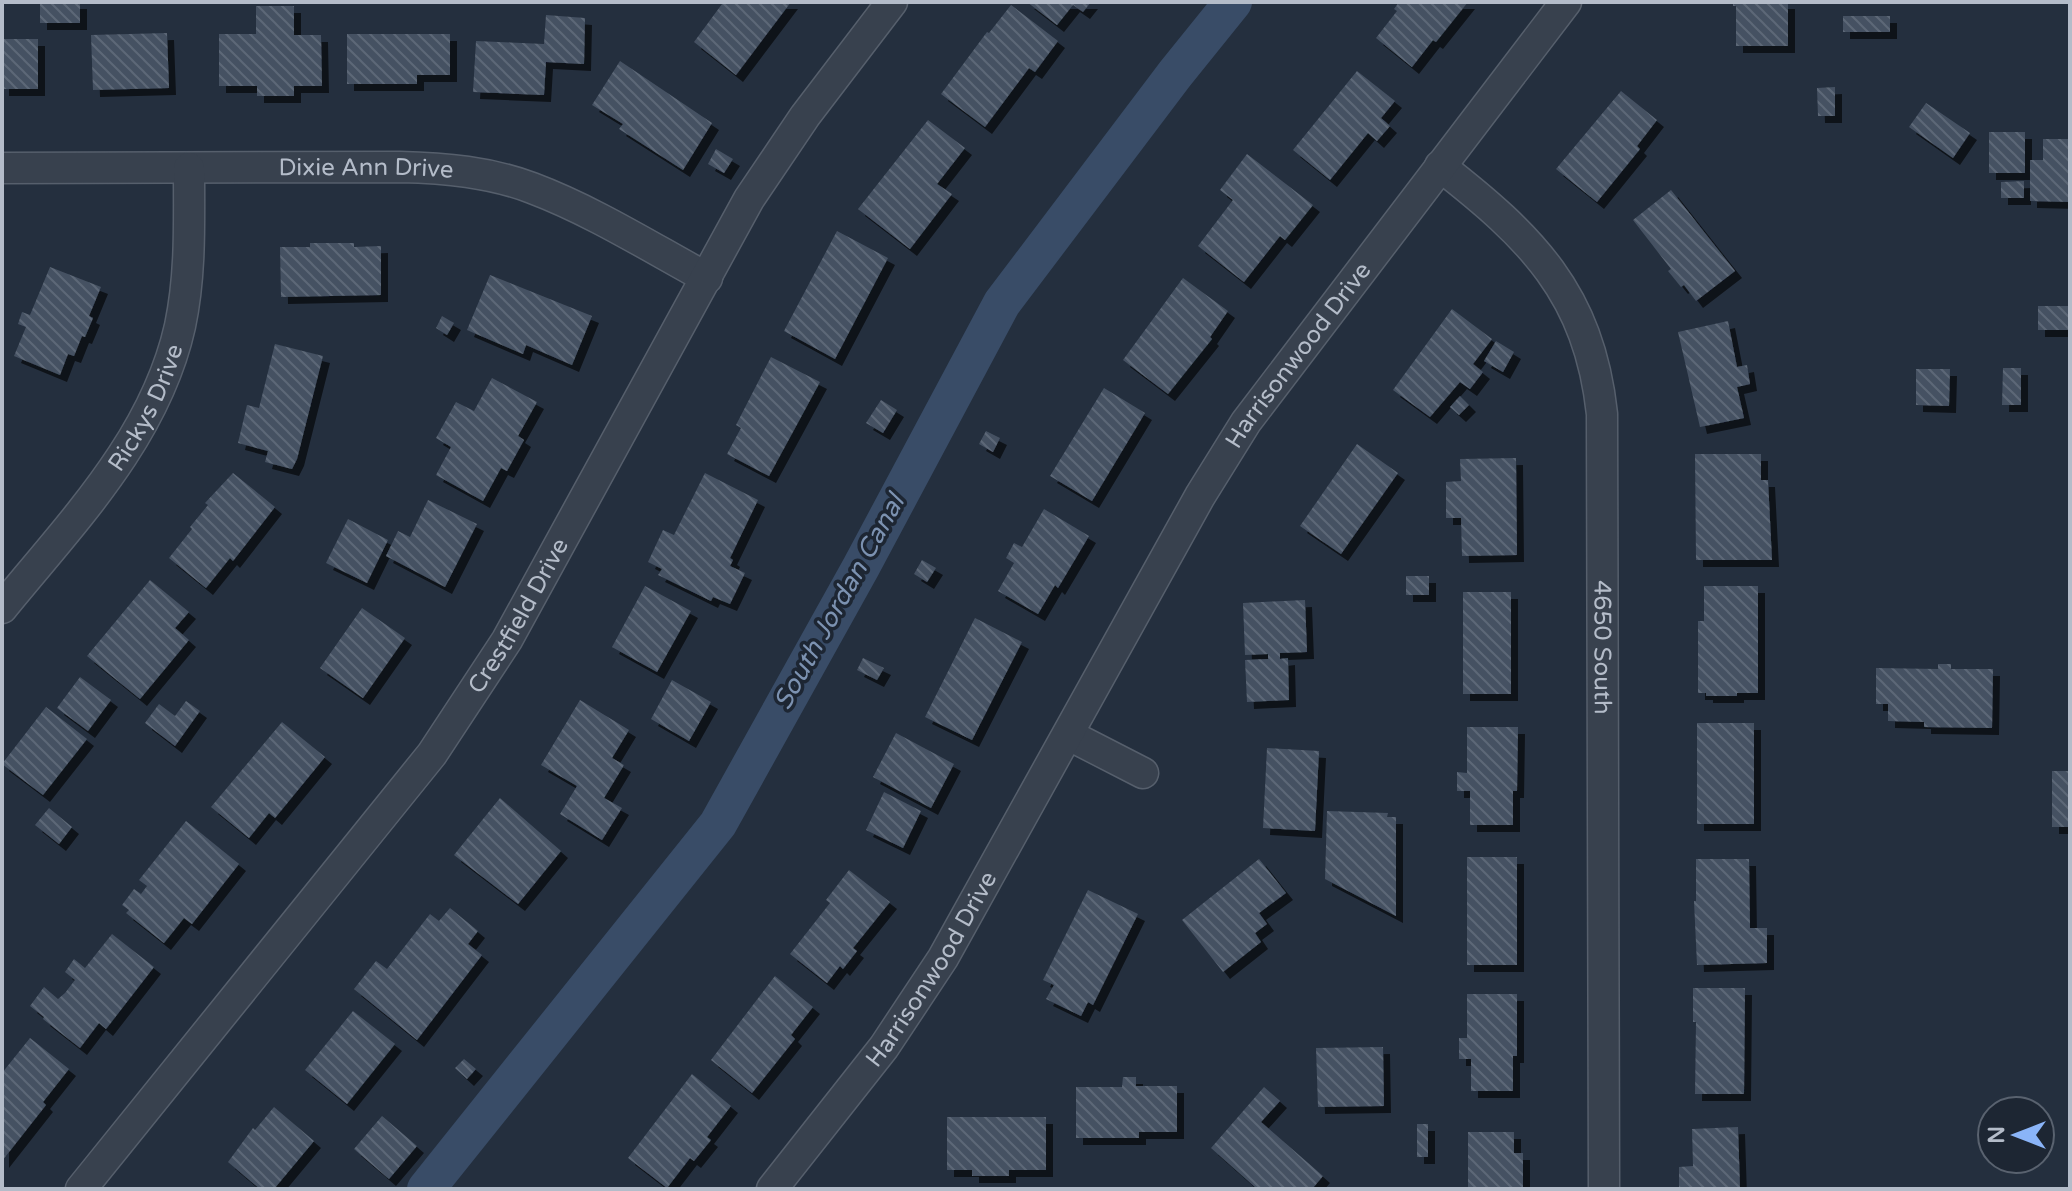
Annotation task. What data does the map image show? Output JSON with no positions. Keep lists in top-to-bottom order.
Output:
{
  "streets": {
    "street": [
      "Dixie Ann Drive",
      "Harrisonwood Drive",
      "Rickys Drive",
      "Crestfield Drive",
      "4650 South"
    ]
  },
  "crossings": [
    ["Dixie Ann Drive", "Rickys Drive"],
    ["Dixie Ann Drive", "Crestfield Drive"],
    ["Harrisonwood Drive", "4650 South"]
  ],
  "water": ["South Jordan Canal"],
  "north": "left"
}
